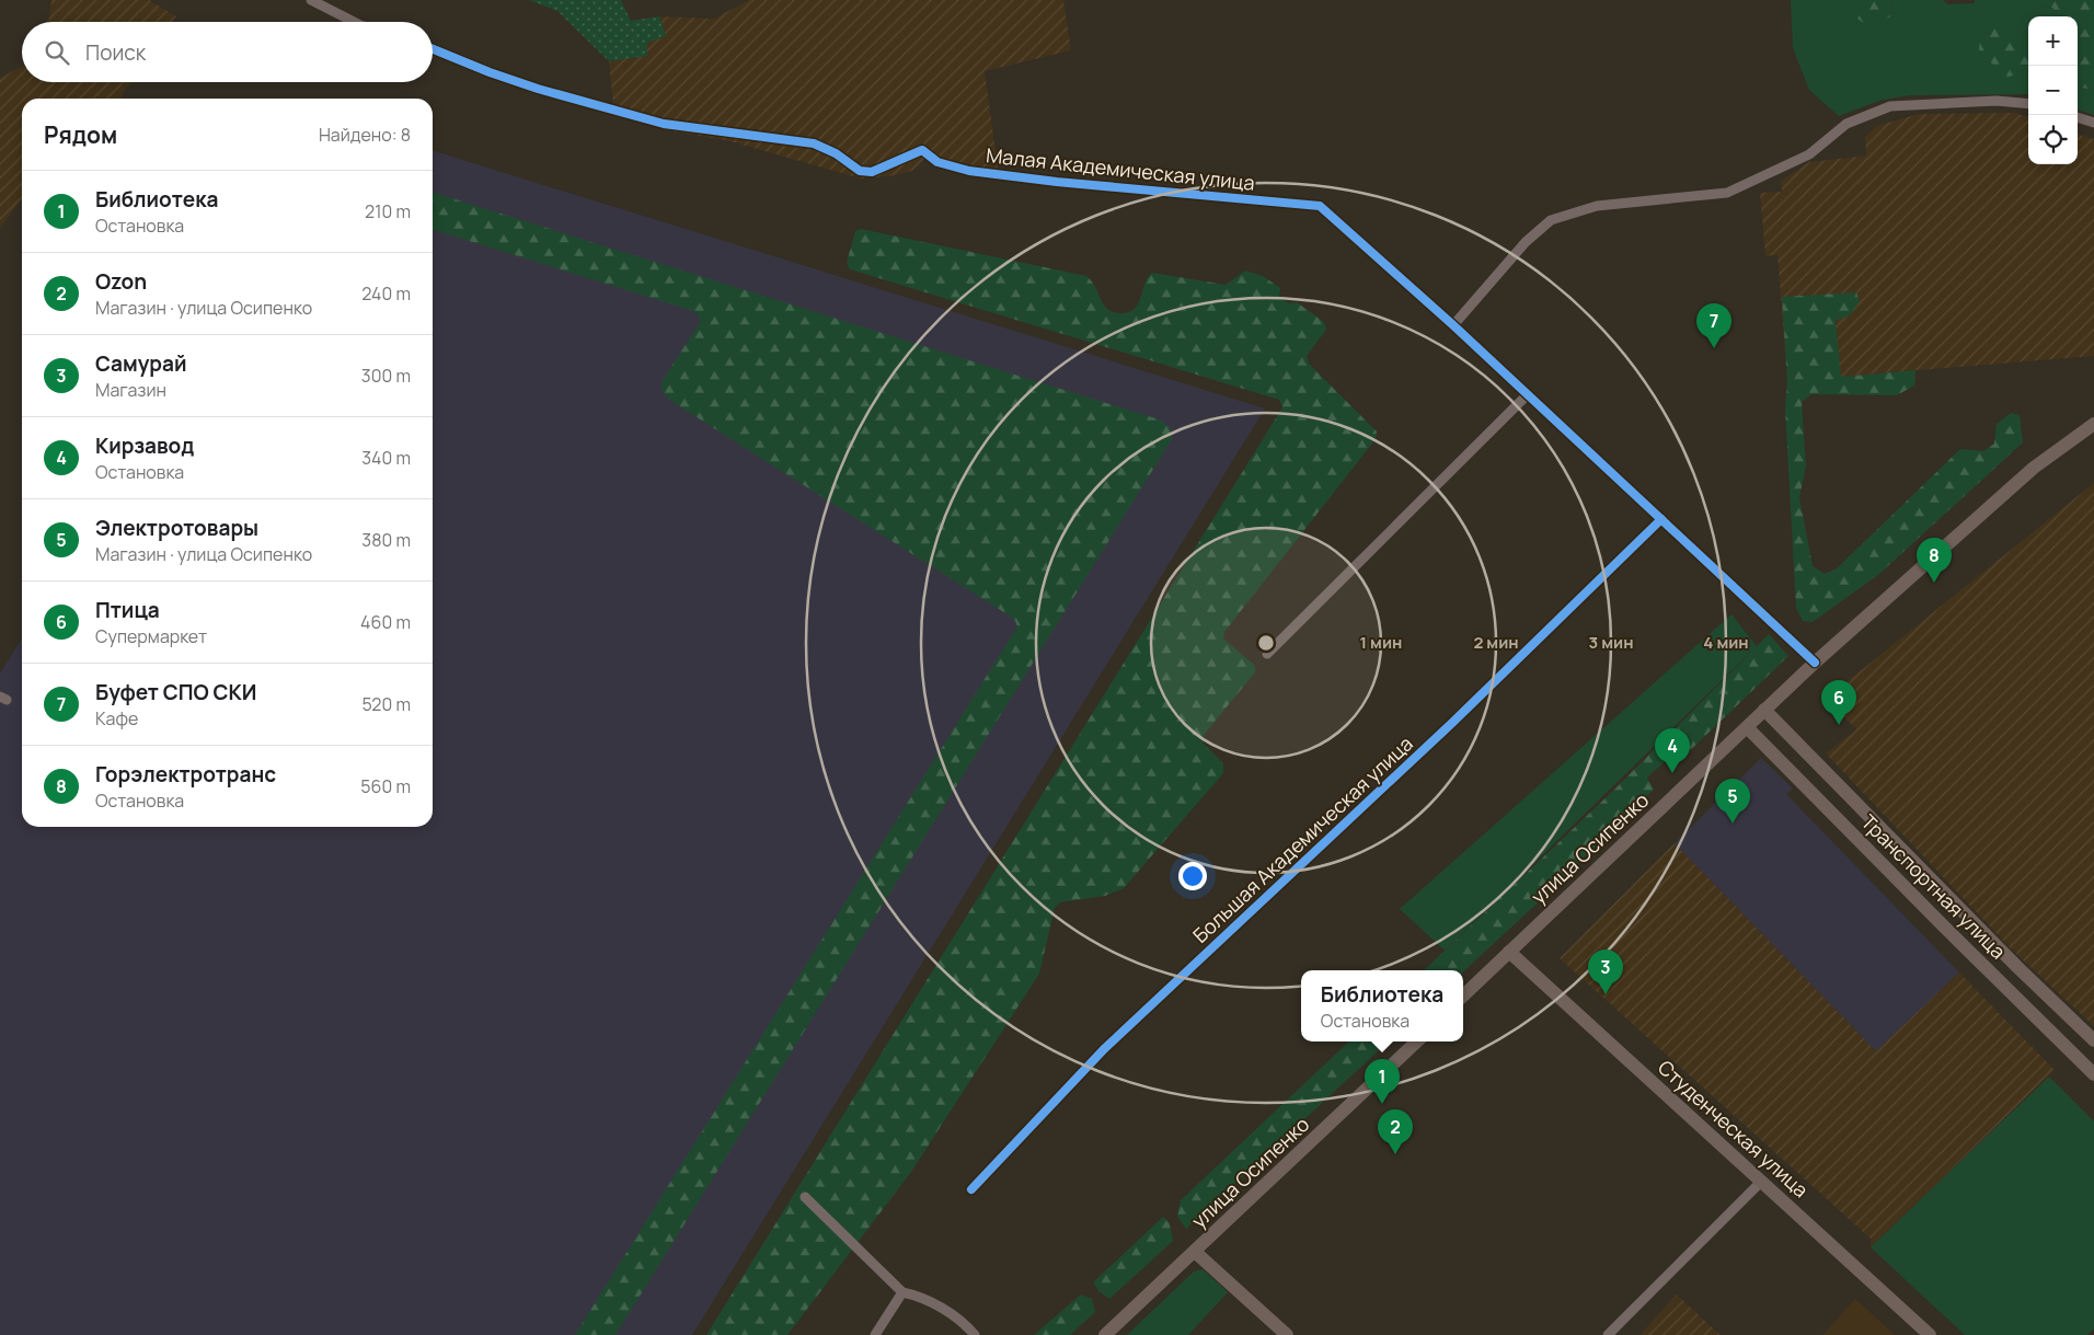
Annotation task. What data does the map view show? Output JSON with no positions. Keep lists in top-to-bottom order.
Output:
{
  "streets": {
    "street": [
      "Малая Академическая улица",
      "Большая Академическая улица",
      "улица Осипенко",
      "Транспортная улица",
      "Студенческая улица"
    ]
  },
  "crossings": [
    ["улица Осипенко", "Транспортная улица"],
    ["улица Осипенко", "Студенческая улица"]
  ],
  "page": {
    "map_buttons": ["+", "−"],
    "search": "Поиск",
    "heading": ["Рядом", "Найдено: 8"],
    "list": [
      {
        "mark": "1",
        "name": "Библиотека",
        "note": "Остановка",
        "value": "210 m"
      },
      {
        "mark": "2",
        "name": "Ozon",
        "note": "Магазин · улица Осипенко",
        "value": "240 m"
      },
      {
        "mark": "3",
        "name": "Самурай",
        "note": "Магазин",
        "value": "300 m"
      },
      {
        "mark": "4",
        "name": "Кирзавод",
        "note": "Остановка",
        "value": "340 m"
      },
      {
        "mark": "5",
        "name": "Электротовары",
        "note": "Магазин · улица Осипенко",
        "value": "380 m"
      },
      {
        "mark": "6",
        "name": "Птица",
        "note": "Супермаркет",
        "value": "460 m"
      },
      {
        "mark": "7",
        "name": "Буфет СПО СКИ",
        "note": "Кафе",
        "value": "520 m"
      },
      {
        "mark": "8",
        "name": "Горэлектротранс",
        "note": "Остановка",
        "value": "560 m"
      }
    ],
    "pins": [
      "7",
      "8",
      "6",
      "4",
      "5",
      "3",
      "1",
      "2"
    ],
    "popup": ["Библиотека", "Остановка"]
  },
  "rings": [
    "1 мин",
    "2 мин",
    "3 мин",
    "4 мин"
  ]
}
